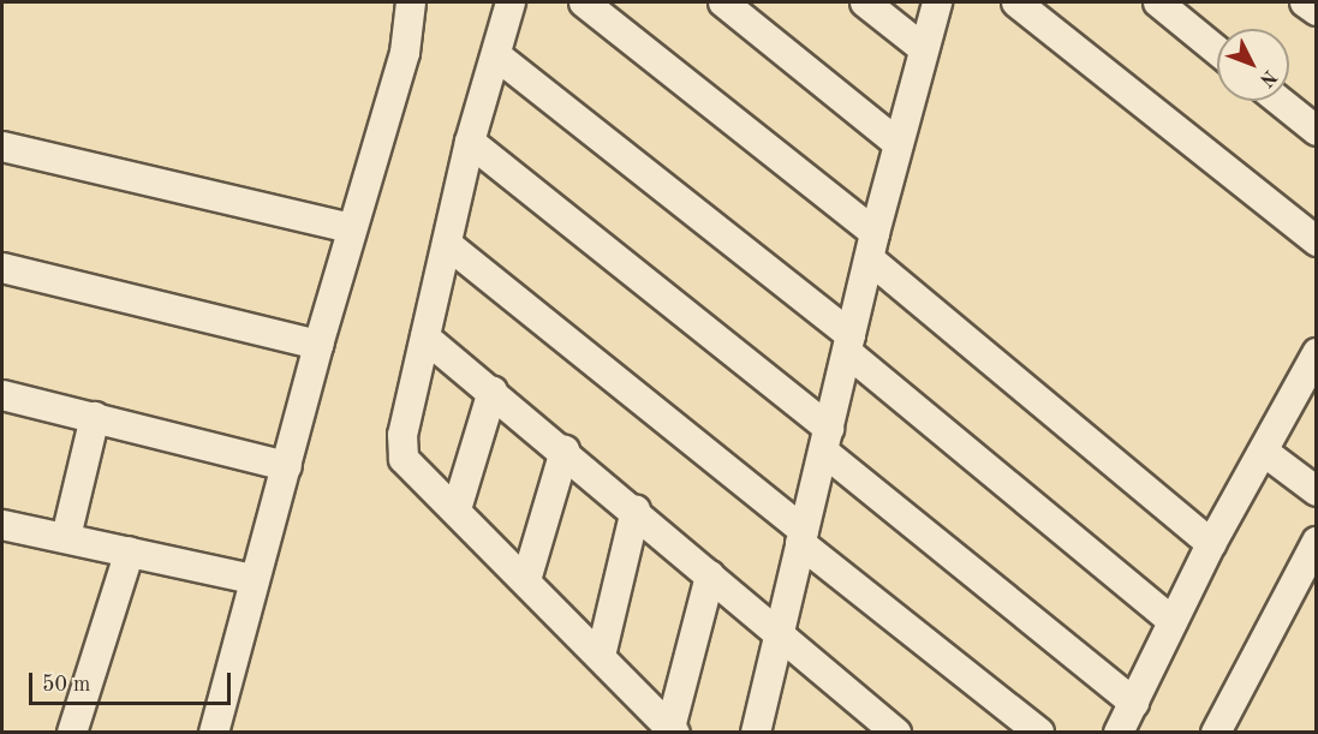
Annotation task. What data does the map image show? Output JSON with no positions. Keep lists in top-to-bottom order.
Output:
{
  "scale_bar": "50 m",
  "north": "bottom right"
}
